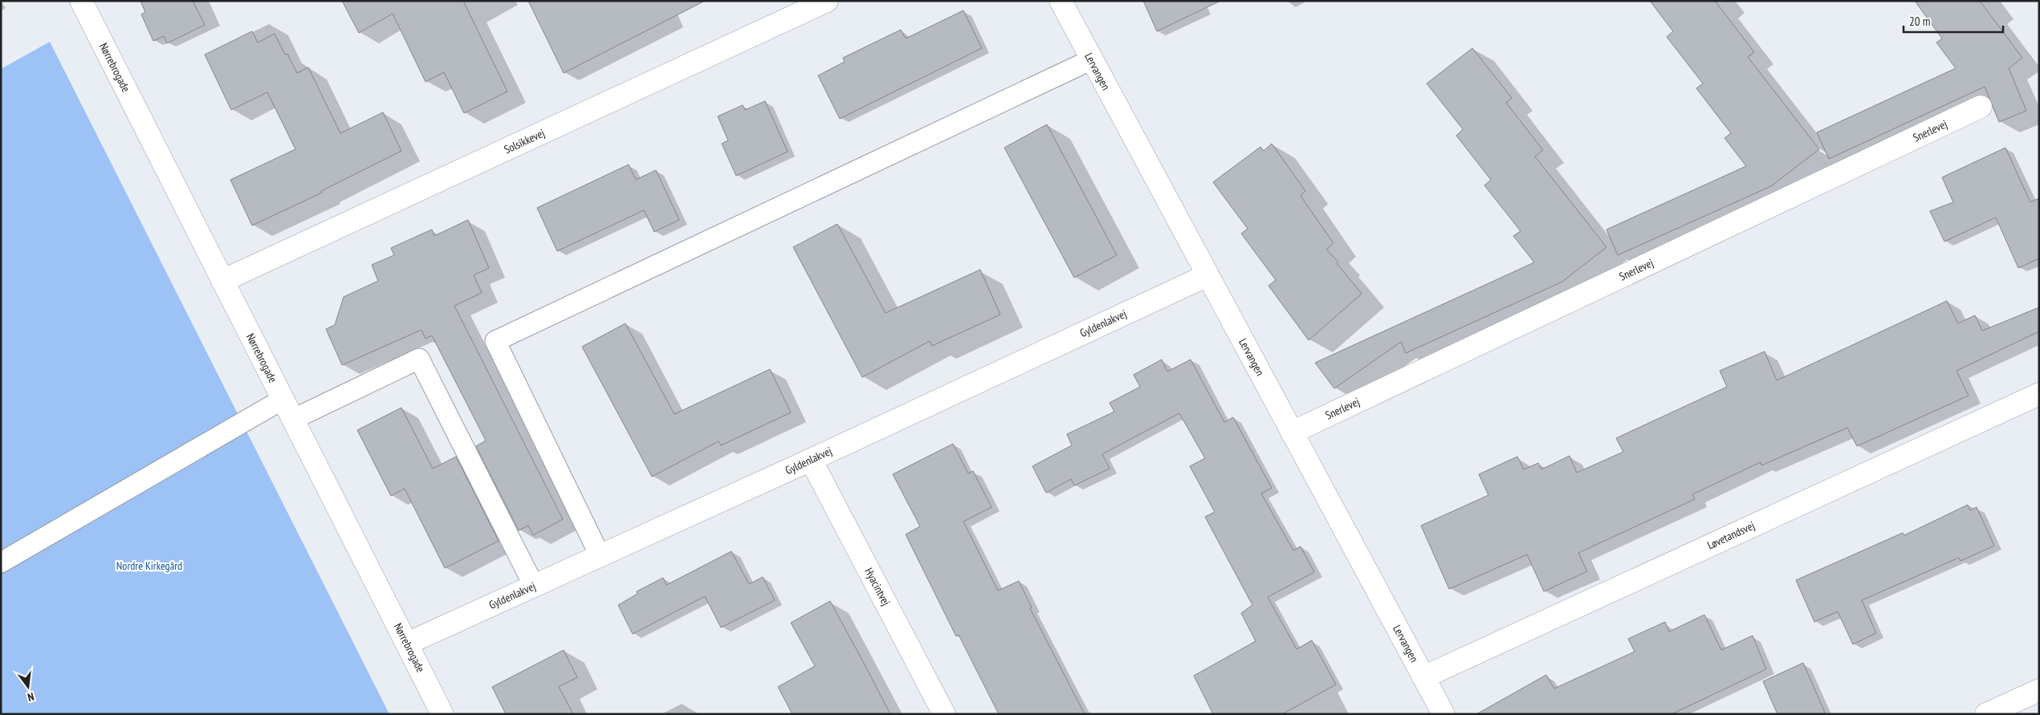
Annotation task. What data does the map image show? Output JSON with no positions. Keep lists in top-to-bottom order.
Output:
{
  "streets": {
    "street": [
      "Nørrebrogade",
      "Lervangen",
      "Snerlevej",
      "Solsikkevej",
      "Gyldenlakvej",
      "Løvetandsvej",
      "Hyacintvej"
    ]
  },
  "crossings": [
    ["Nørrebrogade", "Solsikkevej"],
    ["Nørrebrogade", "Gyldenlakvej"],
    ["Lervangen", "Snerlevej"],
    ["Lervangen", "Gyldenlakvej"],
    ["Lervangen", "Løvetandsvej"],
    ["Gyldenlakvej", "Hyacintvej"]
  ],
  "parks": ["Nordre Kirkegård"],
  "scale_bar": "20 m",
  "north": "bottom"
}
